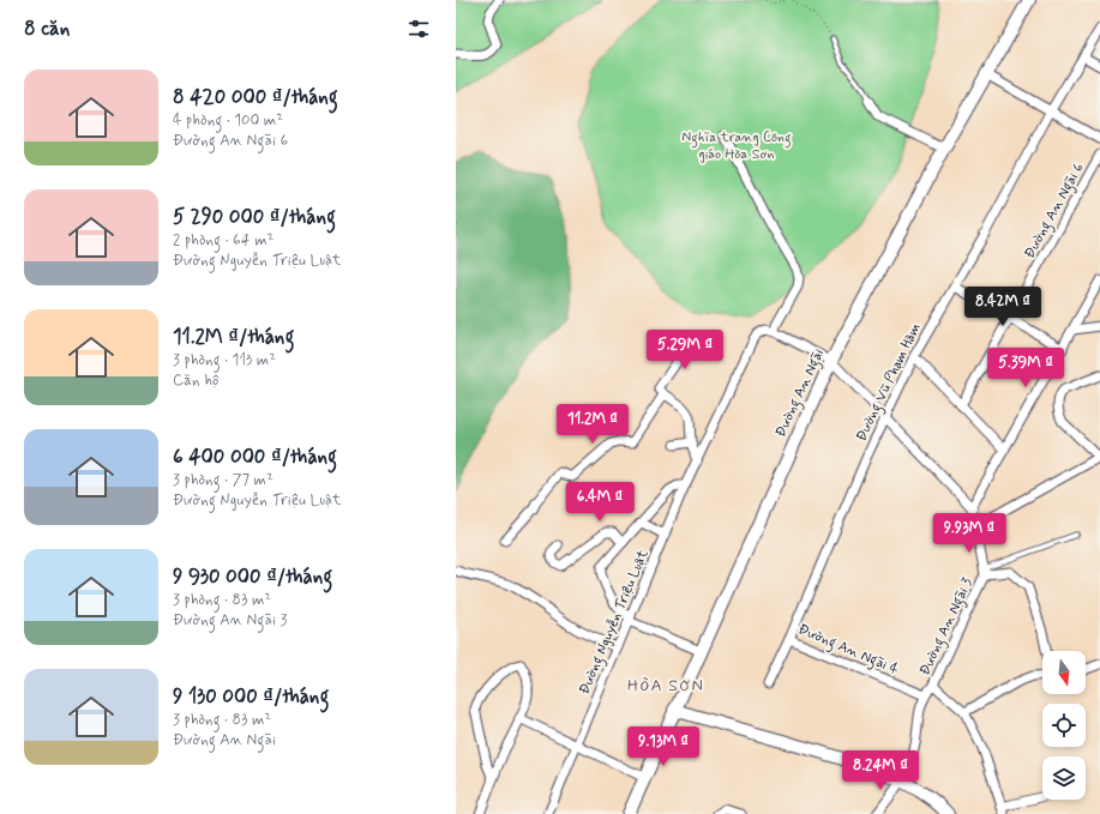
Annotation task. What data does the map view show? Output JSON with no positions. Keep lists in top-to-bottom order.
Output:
{
  "streets": {
    "main road": ["Đường An Ngãi"],
    "street": [
      "Đường An Ngãi 6",
      "Đường Vũ Phạm Hàm",
      "Đường Nguyễn Triệu Luật",
      "Đường An Ngãi 3",
      "Đường An Ngãi 4"
    ]
  },
  "crossings": [
    ["Đường Vũ Phạm Hàm", "Đường An Ngãi 4"],
    ["Đường An Ngãi 3", "Đường An Ngãi 4"]
  ],
  "districts": ["HÒA SƠN"],
  "parks": ["Nghĩa trang Công giáo Hòa Sơn"],
  "north": "bottom",
  "page": {
    "heading": "8 căn",
    "list": [
      {
        "name": "8 420 000 ₫/tháng",
        "note": "4 phòng · 100 m² · Đường An Ngãi 6"
      },
      {
        "name": "5 290 000 ₫/tháng",
        "note": "2 phòng · 64 m² · Đường Nguyễn Triệu Luật"
      },
      {
        "name": "11.2M ₫/tháng",
        "note": "3 phòng · 113 m² · Căn hộ"
      },
      {
        "name": "6 400 000 ₫/tháng",
        "note": "3 phòng · 77 m² · Đường Nguyễn Triệu Luật"
      },
      {
        "name": "9 930 000 ₫/tháng",
        "note": "3 phòng · 83 m² · Đường An Ngãi 3"
      },
      {
        "name": "9 130 000 ₫/tháng",
        "note": "3 phòng · 83 m² · Đường An Ngãi"
      }
    ],
    "price": [
      "8.42M ₫",
      "5.29M ₫",
      "5.39M ₫",
      "11.2M ₫",
      "6.4M ₫",
      "9.93M ₫",
      "9.13M ₫",
      "8.24M ₫"
    ]
  }
}
